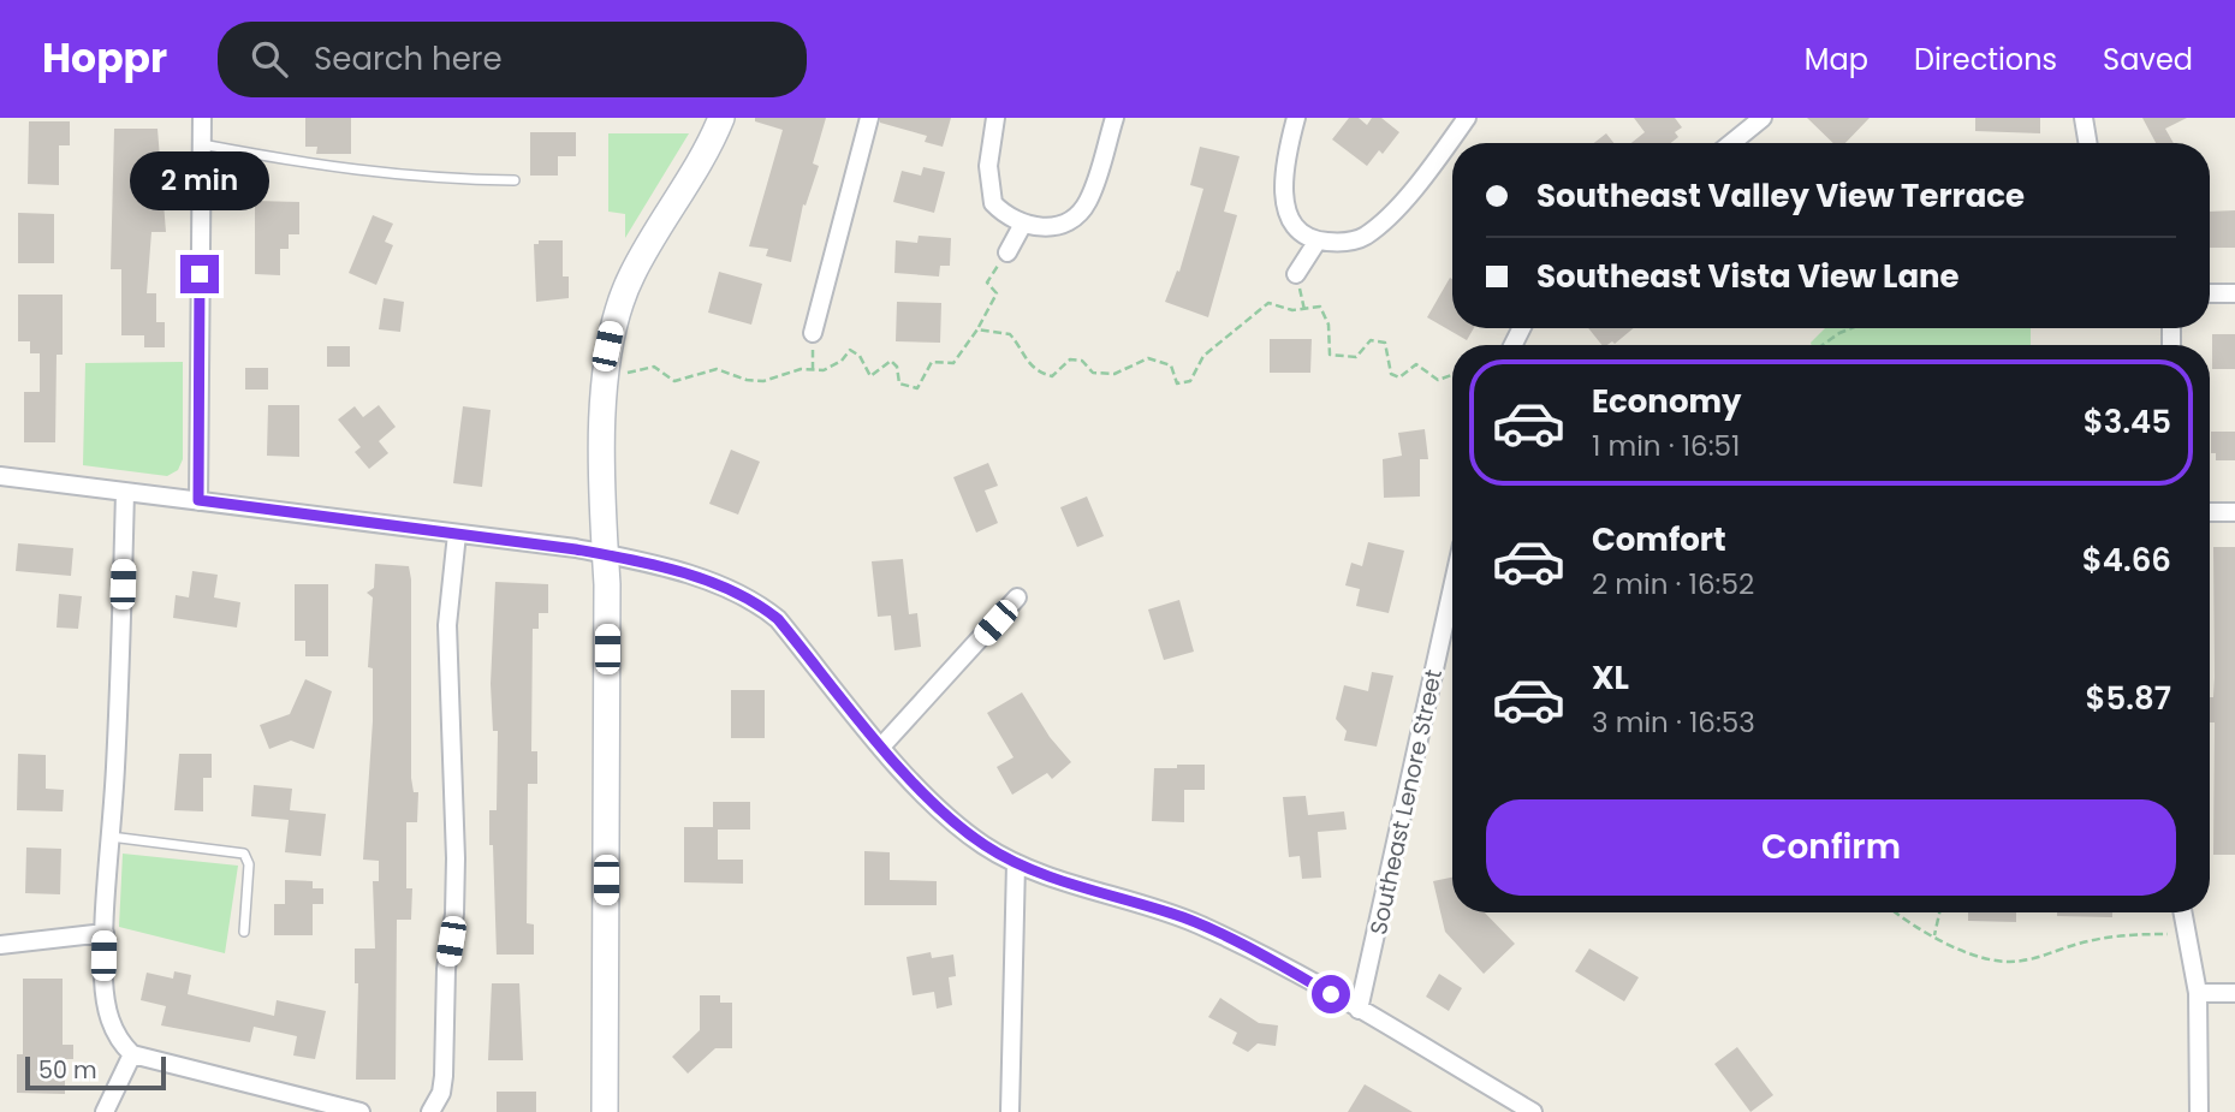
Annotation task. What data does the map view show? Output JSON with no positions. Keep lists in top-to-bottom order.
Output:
{
  "streets": {
    "street": ["Southeast Lenore Street"]
  },
  "scale_bar": "50 m",
  "page": {
    "header": "Hoppr",
    "search": "Search here",
    "nav": ["Map", "Directions", "Saved"],
    "banner": ["Southeast Valley View Terrace", "Southeast Vista View Lane"],
    "bubble": "2 min",
    "list": [
      {
        "name": "Economy",
        "note": "1 min · 16:51",
        "value": "$3.45"
      },
      {
        "name": "Comfort",
        "note": "2 min · 16:52",
        "value": "$4.66"
      },
      {
        "name": "XL",
        "note": "3 min · 16:53",
        "value": "$5.87"
      }
    ],
    "buttons": "Confirm",
    "scale": "50 m"
  }
}
